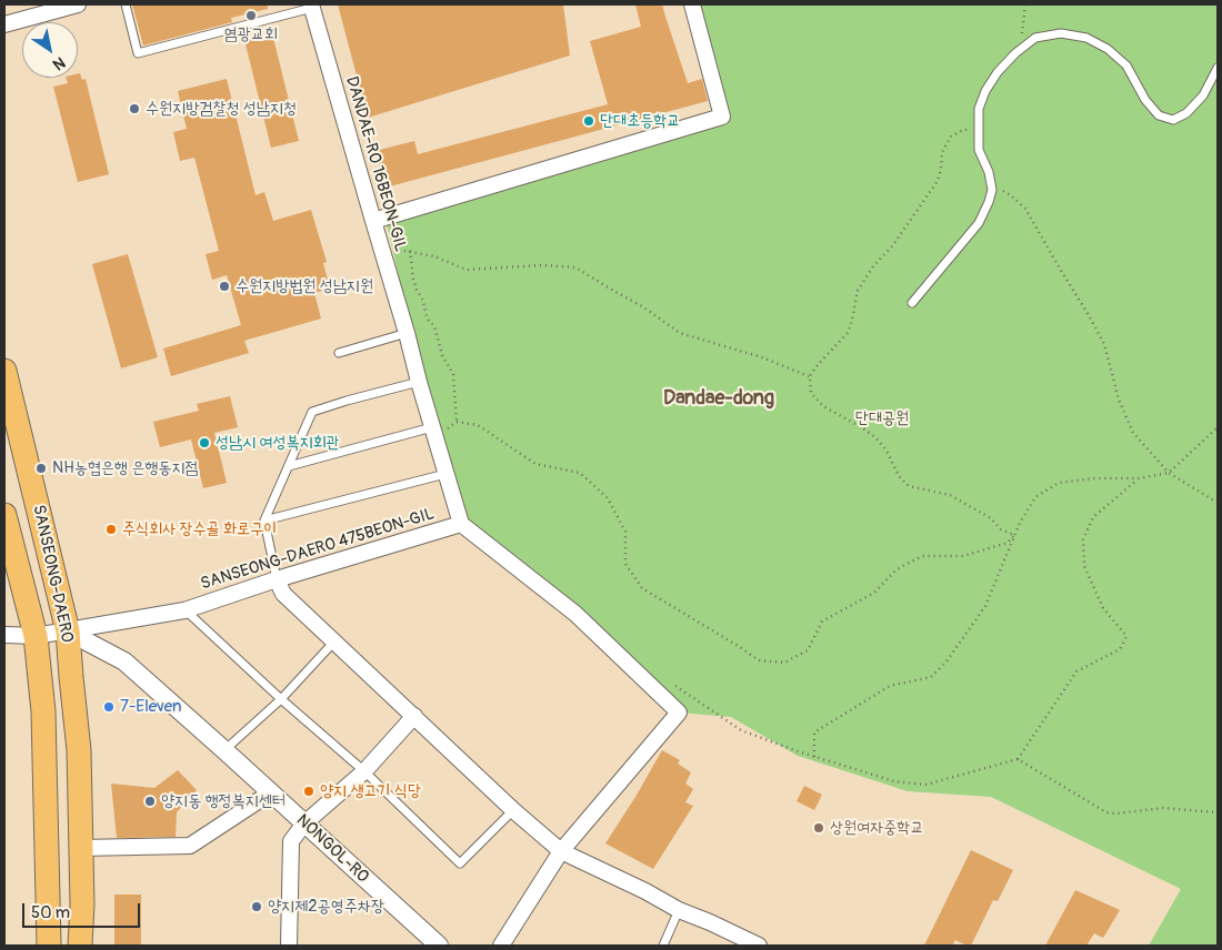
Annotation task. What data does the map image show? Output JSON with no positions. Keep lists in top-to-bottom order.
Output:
{
  "streets": {
    "main road": ["SANSEONG-DAERO"],
    "street": ["DANDAE-RO 16BEON-GIL", "SANSEONG-DAERO 475BEON-GIL", "NONGOL-RO"]
  },
  "crossings": [
    ["DANDAE-RO 16BEON-GIL", "SANSEONG-DAERO 475BEON-GIL"],
    ["SANSEONG-DAERO 475BEON-GIL", "SANSEONG-DAERO"],
    ["SANSEONG-DAERO 475BEON-GIL", "NONGOL-RO"],
    ["SANSEONG-DAERO", "NONGOL-RO"]
  ],
  "districts": ["Dandae-dong"],
  "parks": ["단대공원"],
  "places": [
    "염광교회",
    "수원지방검찰청 성남지청",
    "단대초등학교",
    "수원지방법원 성남지원",
    "성남시 여성복지회관",
    "NH농협은행 은행동지점",
    "주식회사 장수골 화로구이",
    "7-Eleven",
    "양지 생고기 식당",
    "양지동 행정복지센터",
    "상원여자중학교",
    "양지제2공영주차장"
  ],
  "scale_bar": "50 m",
  "north": "bottom right"
}
